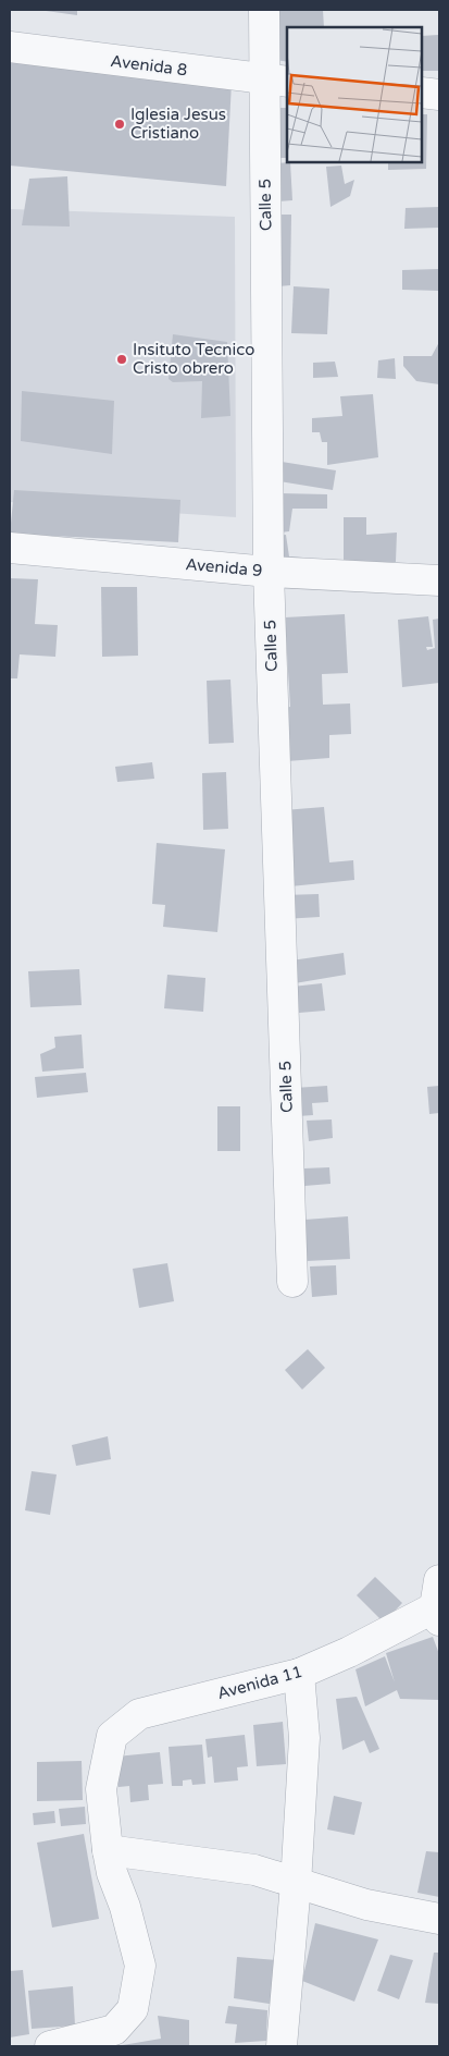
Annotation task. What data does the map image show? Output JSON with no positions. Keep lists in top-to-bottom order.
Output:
{
  "streets": {
    "street": [
      "Avenida 8",
      "Calle 5",
      "Avenida 9",
      "Avenida 11"
    ]
  },
  "crossings": [
    ["Avenida 8", "Calle 5"],
    ["Calle 5", "Avenida 9"]
  ],
  "places": ["Iglesia Jesus Cristiano", "Insituto Tecnico Cristo obrero"]
}
